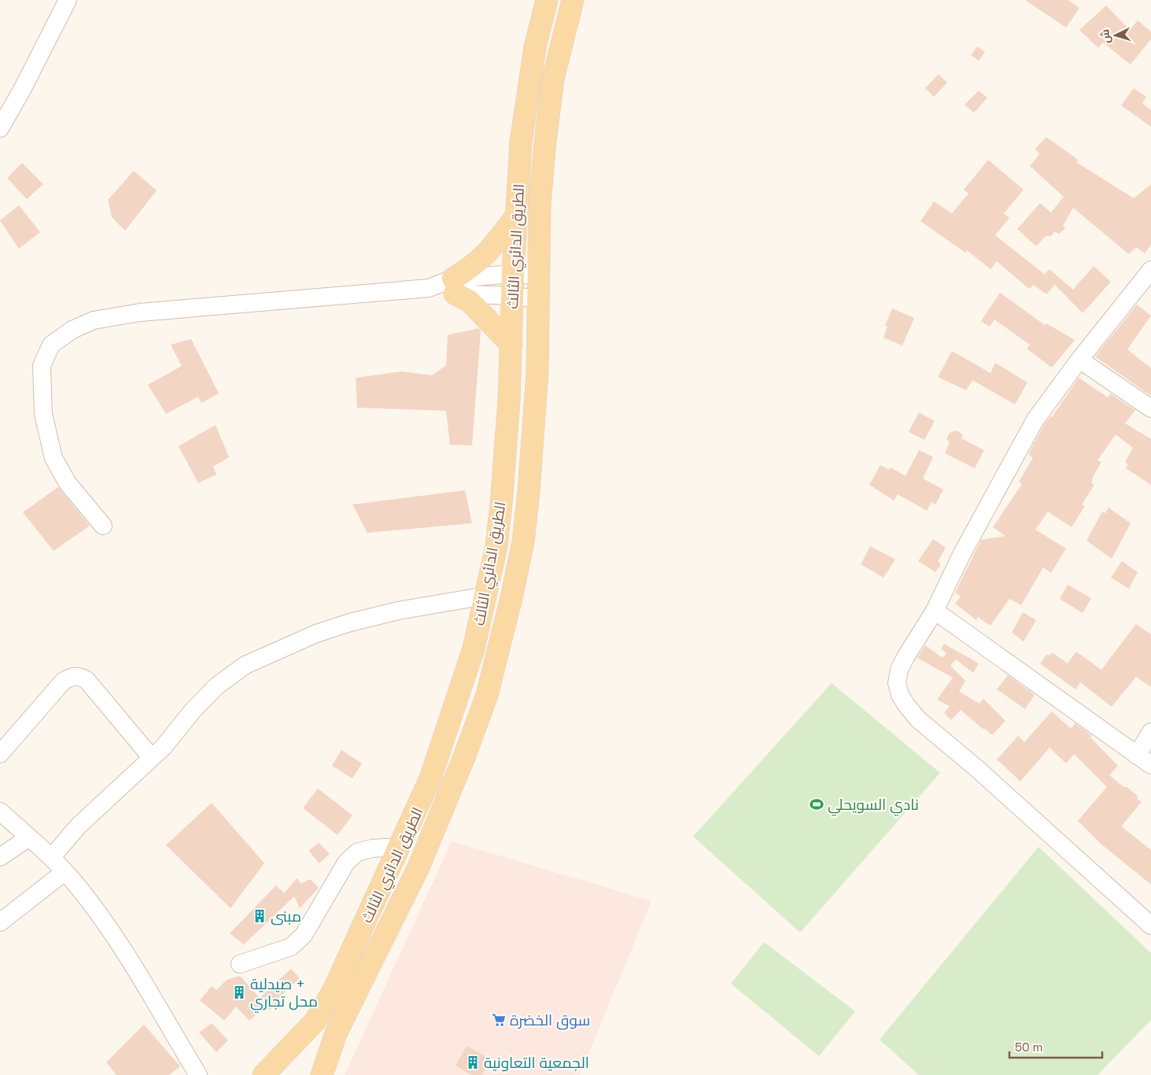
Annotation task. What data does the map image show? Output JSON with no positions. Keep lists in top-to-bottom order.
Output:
{
  "streets": {
    "main road": ["الطريق الدائري الثالث"]
  },
  "places": {
    "sports": ["نادي السويحلي"],
    "building": ["مبنى", "صيدلية + محل تجاري", "الجمعية التعاونية"],
    "supermarket": ["سوق الخضرة"]
  },
  "scale_bar": "50 m",
  "north": "left"
}
